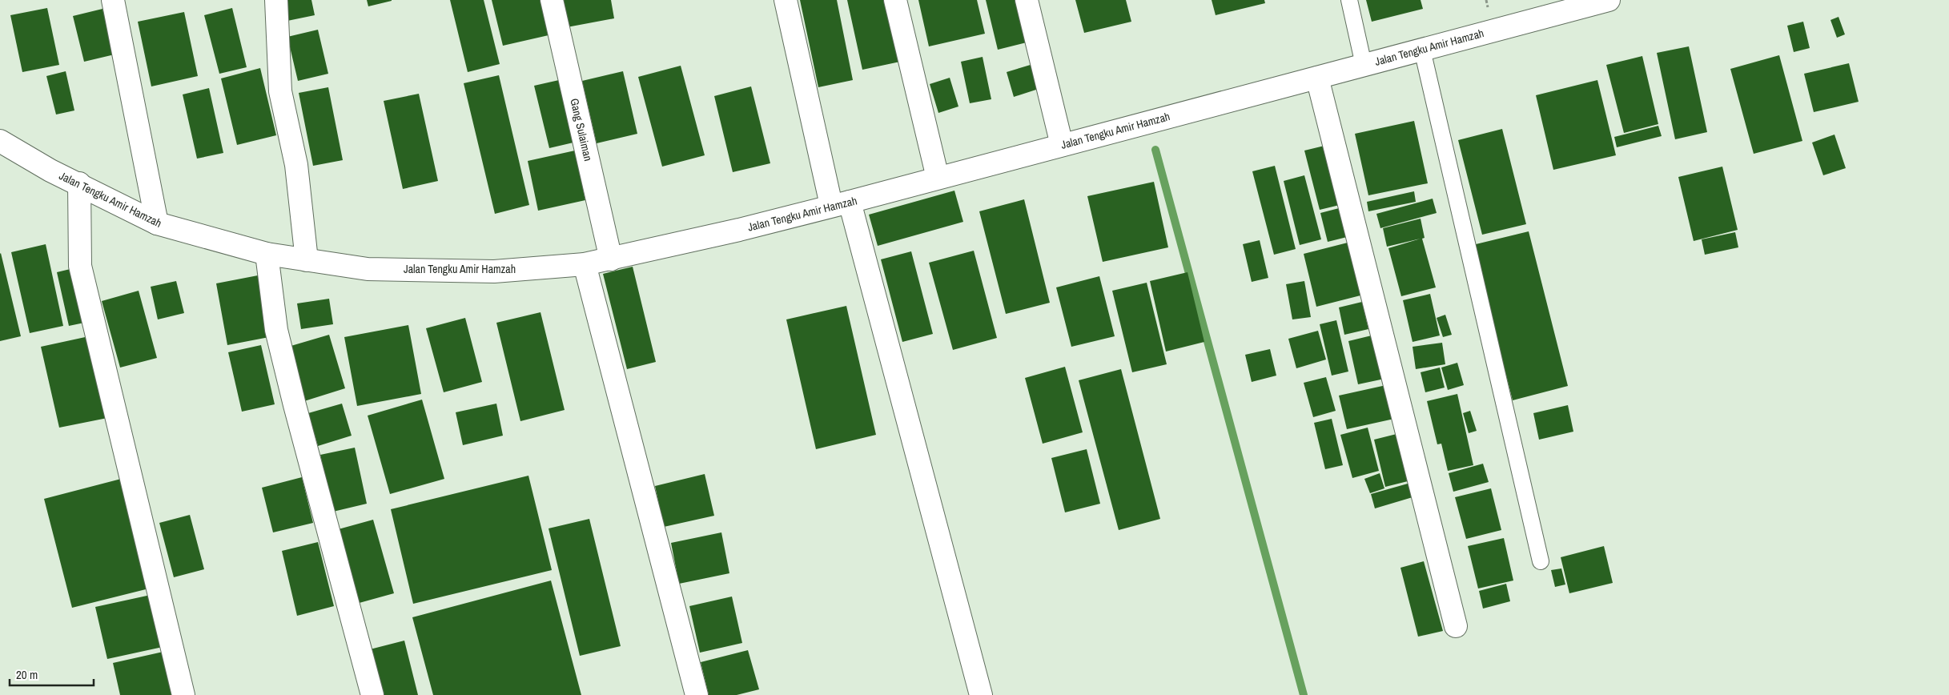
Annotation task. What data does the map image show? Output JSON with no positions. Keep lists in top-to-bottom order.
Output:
{
  "streets": {
    "street": ["Jalan Tengku Amir Hamzah", "Gang Sulaiman"]
  },
  "crossings": [
    ["Jalan Tengku Amir Hamzah", "Gang Sulaiman"]
  ],
  "scale_bar": "20 m"
}
